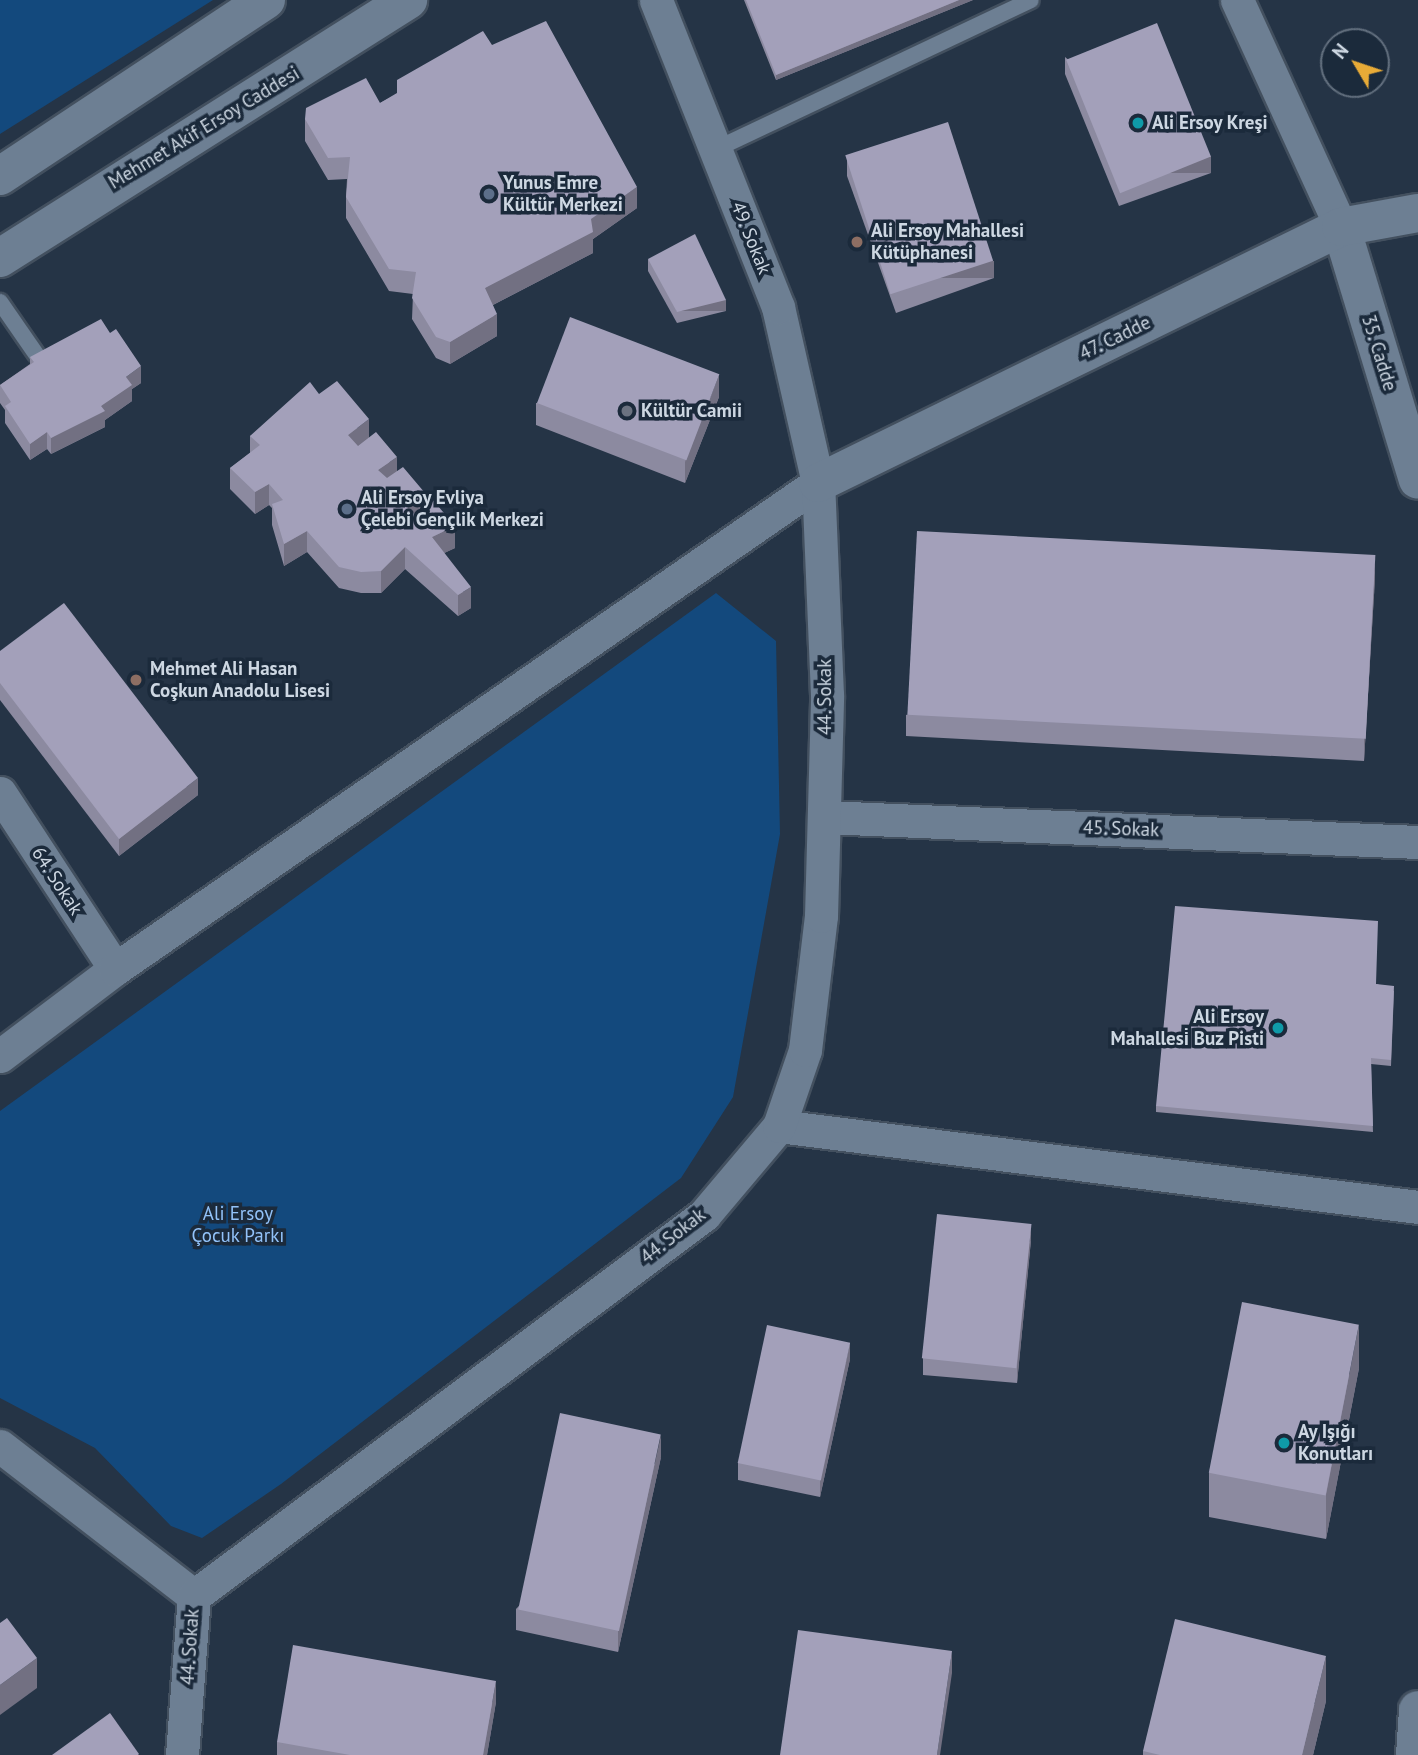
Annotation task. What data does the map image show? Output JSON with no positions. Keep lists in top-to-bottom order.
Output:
{
  "streets": {
    "street": [
      "Mehmet Akif Ersoy Caddesi",
      "49. Sokak",
      "47. Cadde",
      "35. Cadde",
      "44. Sokak",
      "45. Sokak",
      "64. Sokak"
    ]
  },
  "crossings": [
    ["49. Sokak", "47. Cadde"],
    ["49. Sokak", "44. Sokak"],
    ["47. Cadde", "35. Cadde"],
    ["47. Cadde", "44. Sokak"],
    ["44. Sokak", "45. Sokak"]
  ],
  "parks": ["Ali Ersoy Çocuk Parkı"],
  "places": [
    "Ali Ersoy Kreşi",
    "Yunus Emre Kültür Merkezi",
    "Ali Ersoy Mahallesi Kütüphanesi",
    "Kültür Camii",
    "Ali Ersoy Evliya Çelebi Gençlik Merkezi",
    "Mehmet Ali Hasan Coşkun Anadolu Lisesi",
    "Ali Ersoy Mahallesi̇ Buz Pisti",
    "Ay Işığı Konutları"
  ],
  "north": "top left"
}
